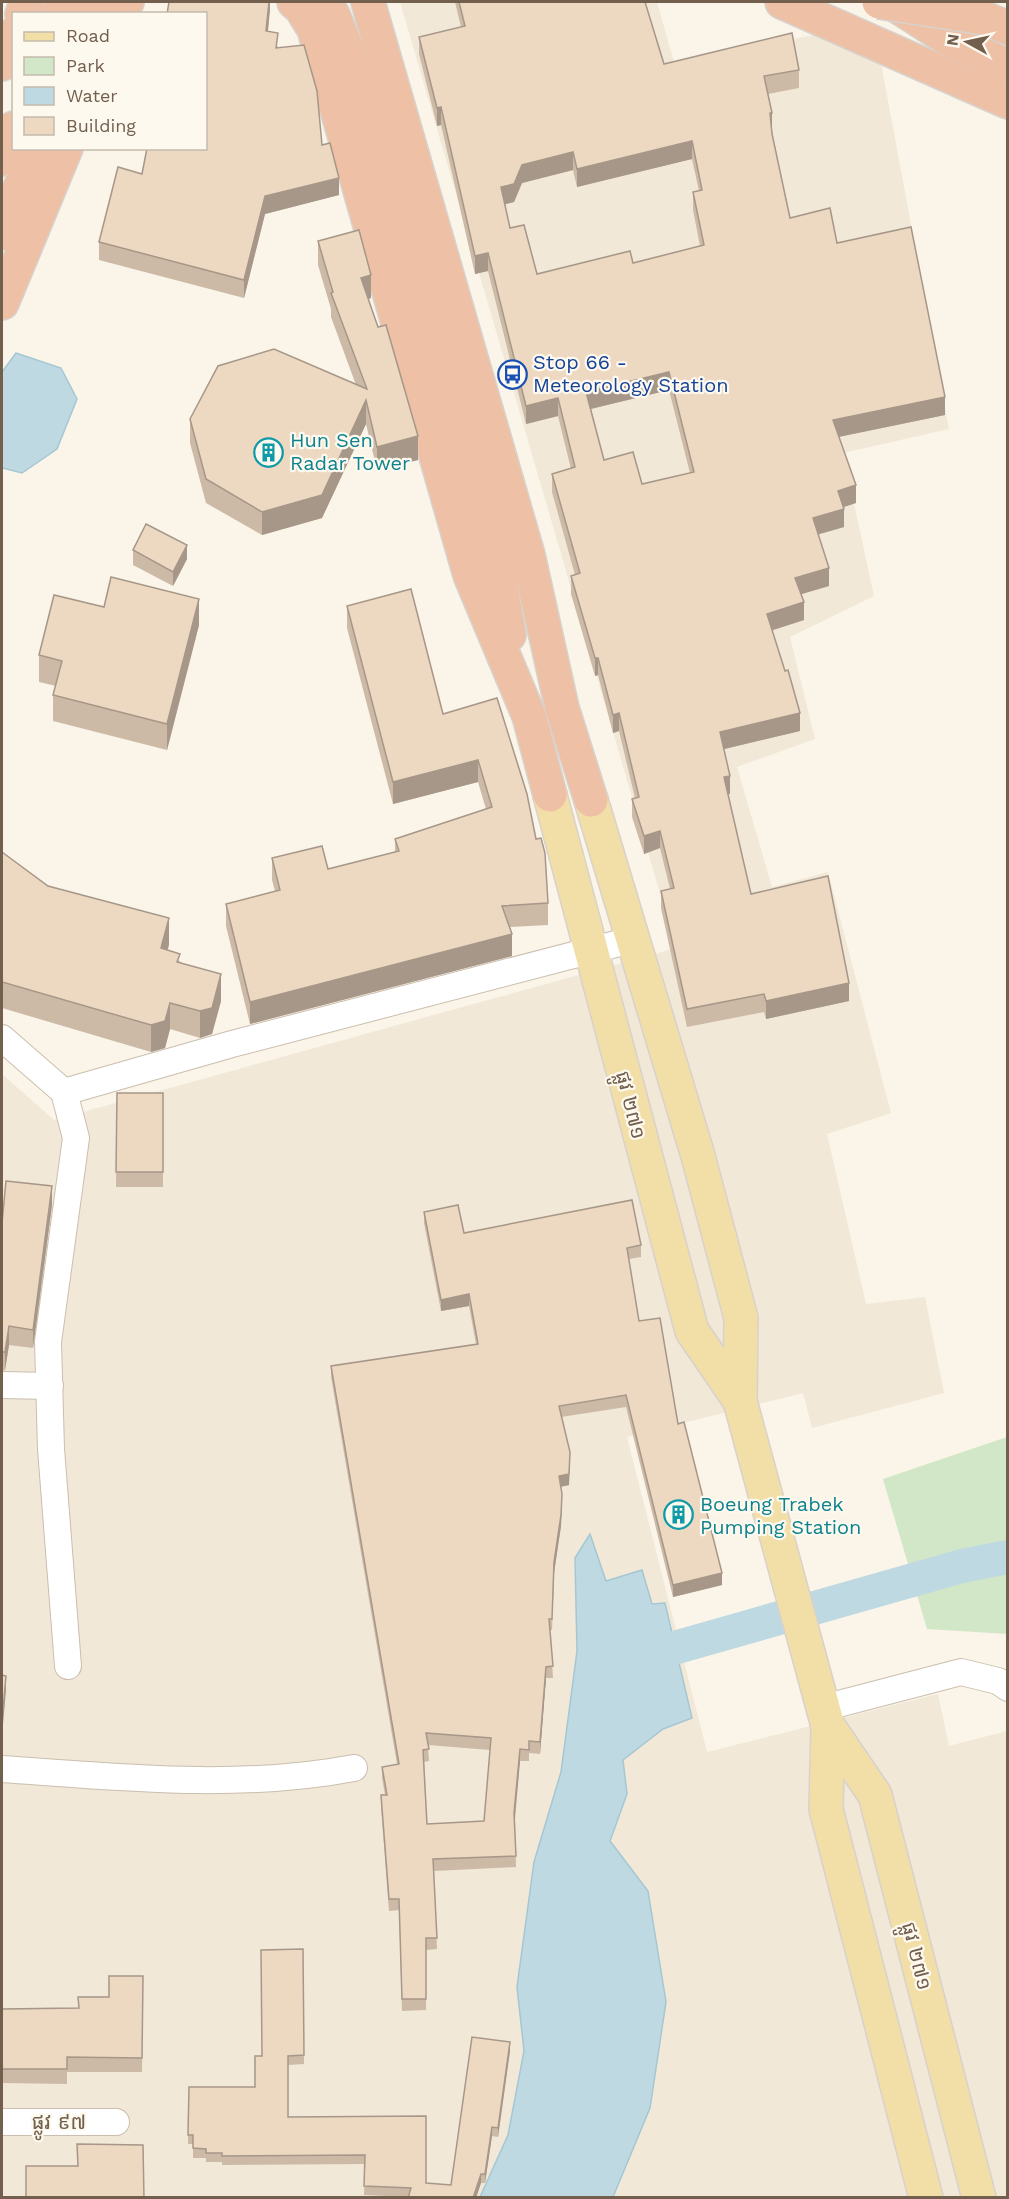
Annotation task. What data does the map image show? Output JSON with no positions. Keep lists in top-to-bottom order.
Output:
{
  "streets": {
    "main road": ["ផ្លូវ ២៧១"],
    "street": ["ផ្លូវ ៩៧"]
  },
  "places": {
    "bus stop": ["Stop 66 - Meteorology Station"],
    "building": ["Hun Sen Radar Tower", "Boeung Trabek Pumping Station"]
  },
  "legend": [
    "Road",
    "Park",
    "Water",
    "Building"
  ],
  "north": "left"
}
